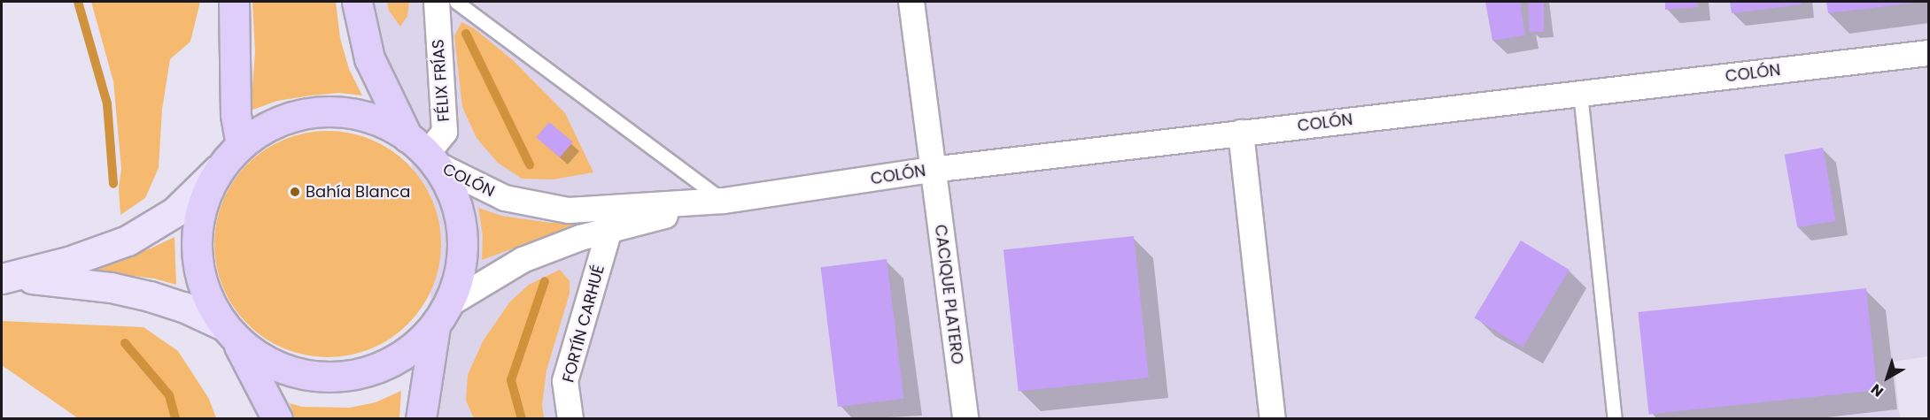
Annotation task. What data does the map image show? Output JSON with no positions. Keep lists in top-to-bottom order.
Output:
{
  "streets": {
    "street": [
      "COLÓN",
      "FÉLIX FRÍAS",
      "CACIQUE PLATERO",
      "FORTÍN CARHUÉ"
    ]
  },
  "crossings": [
    ["COLÓN", "FÉLIX FRÍAS"],
    ["COLÓN", "CACIQUE PLATERO"],
    ["COLÓN", "FORTÍN CARHUÉ"]
  ],
  "places": ["Bahía Blanca"],
  "north": "bottom left"
}
